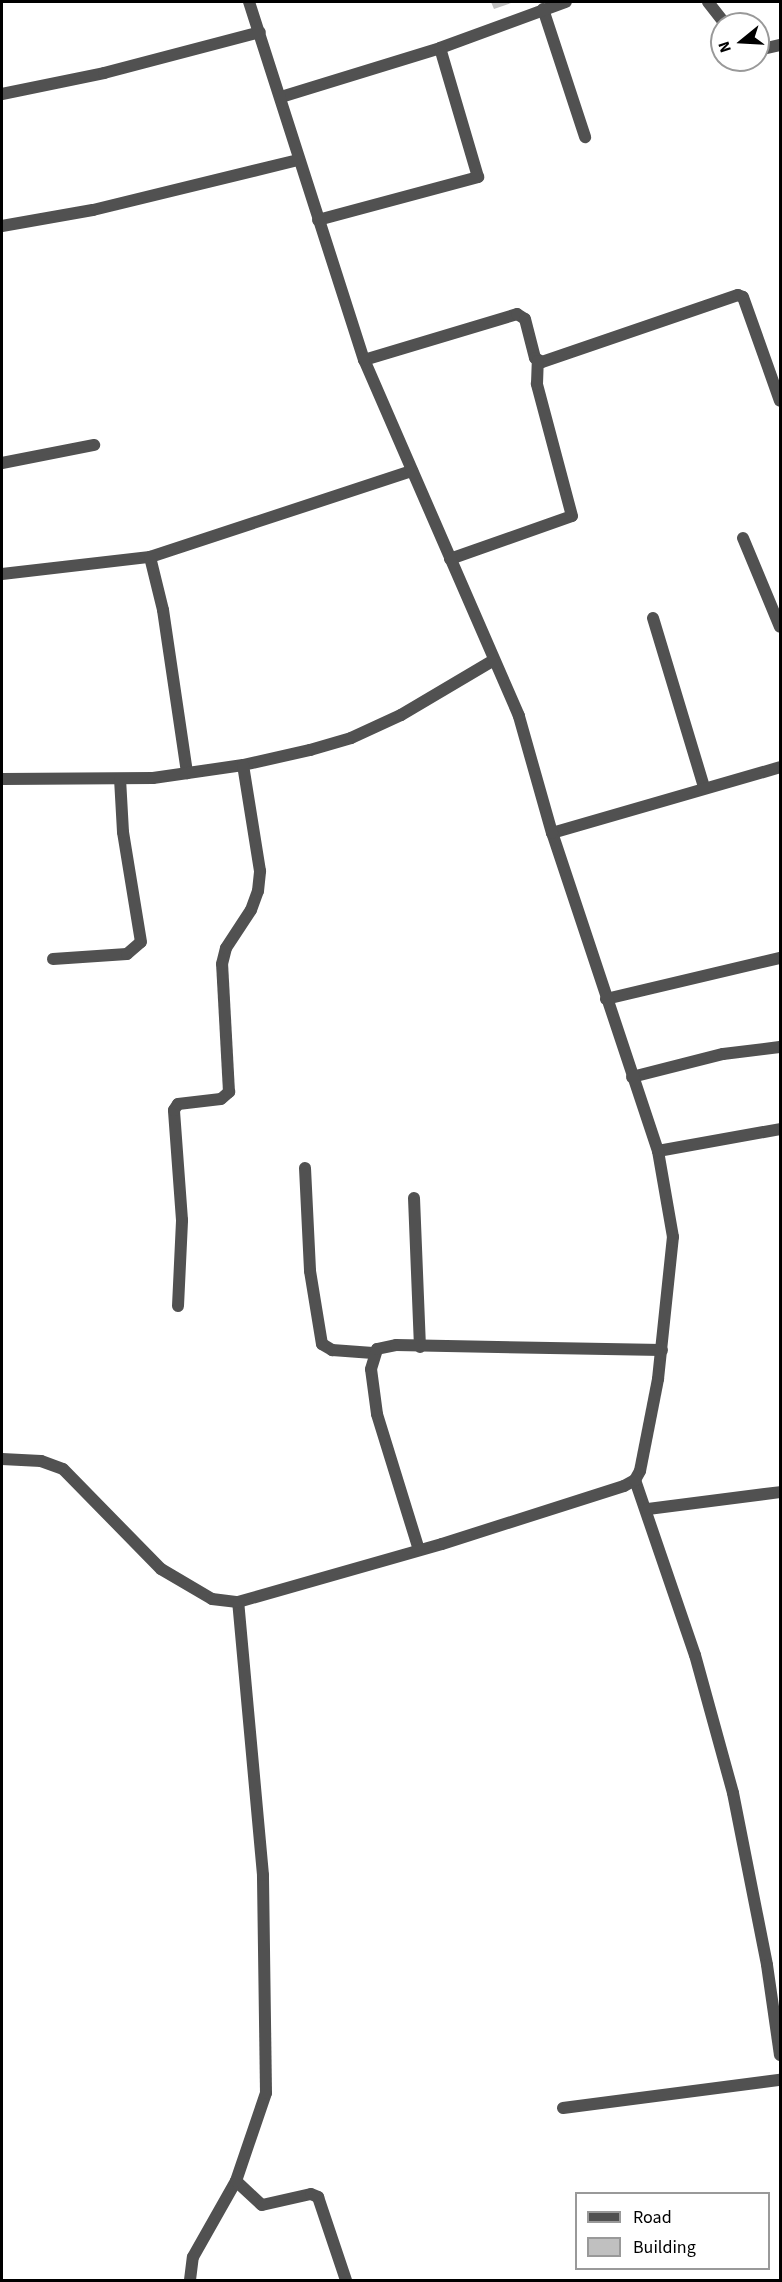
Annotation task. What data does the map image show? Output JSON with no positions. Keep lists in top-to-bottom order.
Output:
{
  "legend": ["Road", "Building"],
  "north": "left"
}
